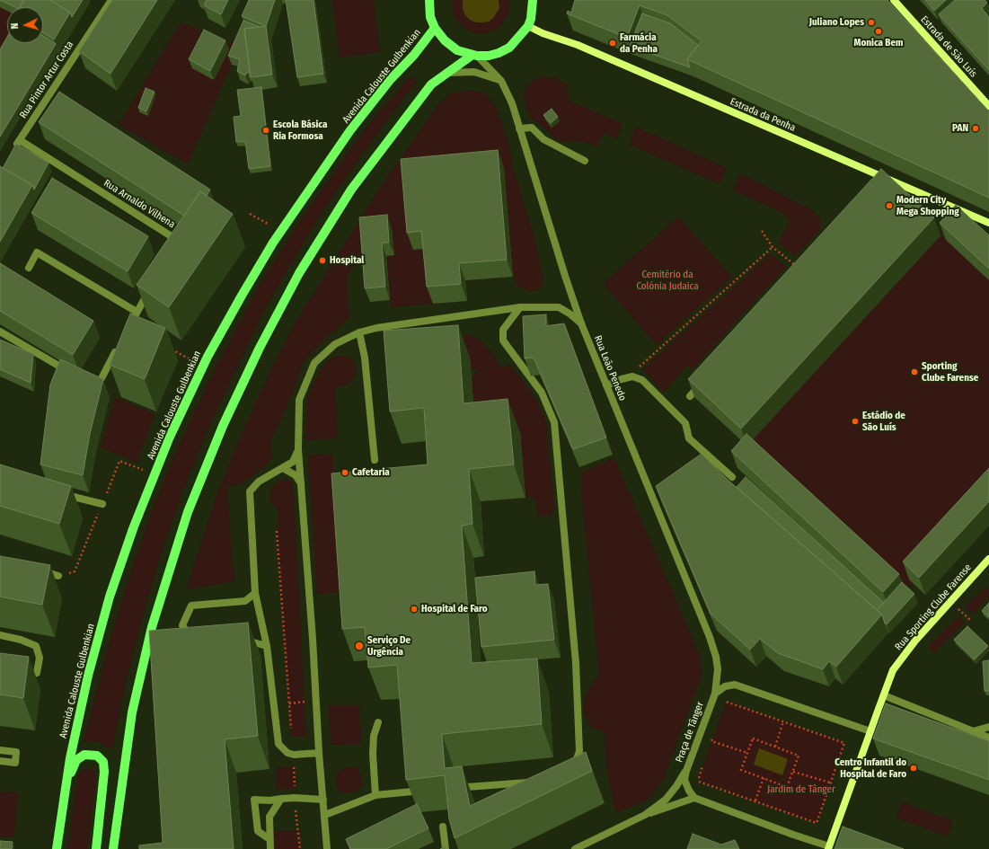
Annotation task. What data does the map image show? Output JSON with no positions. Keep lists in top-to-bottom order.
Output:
{
  "streets": {
    "main road": ["Avenida Calouste Gulbenkian"],
    "street": [
      "Estrada de São Luís",
      "Rua Pintor Artur Costa",
      "Estrada da Penha",
      "Rua Arnaldo Vilhena",
      "Rua Leão Penedo",
      "Rua Sporting Clube Farense",
      "Praça de Tânger"
    ]
  },
  "crossings": [
    ["Rua Pintor Artur Costa", "Rua Arnaldo Vilhena"],
    ["Rua Leão Penedo", "Praça de Tânger"],
    ["Rua Sporting Clube Farense", "Praça de Tânger"]
  ],
  "parks": ["Cemitério da Colónia Judaica", "Jardim de Tânger"],
  "places": [
    "Juliano Lopes",
    "Monica Bem",
    "Farmácia da Penha",
    "PAN",
    "Escola Básica Ria Formosa",
    "Modern City Mega Shopping",
    "Hospital",
    "Sporting Clube Farense",
    "Estádio de São Luís",
    "Cafetaria",
    "Hospital de Faro",
    "Serviço De Urgência",
    "Centro Infantil do Hospital de Faro"
  ],
  "north": "left"
}
